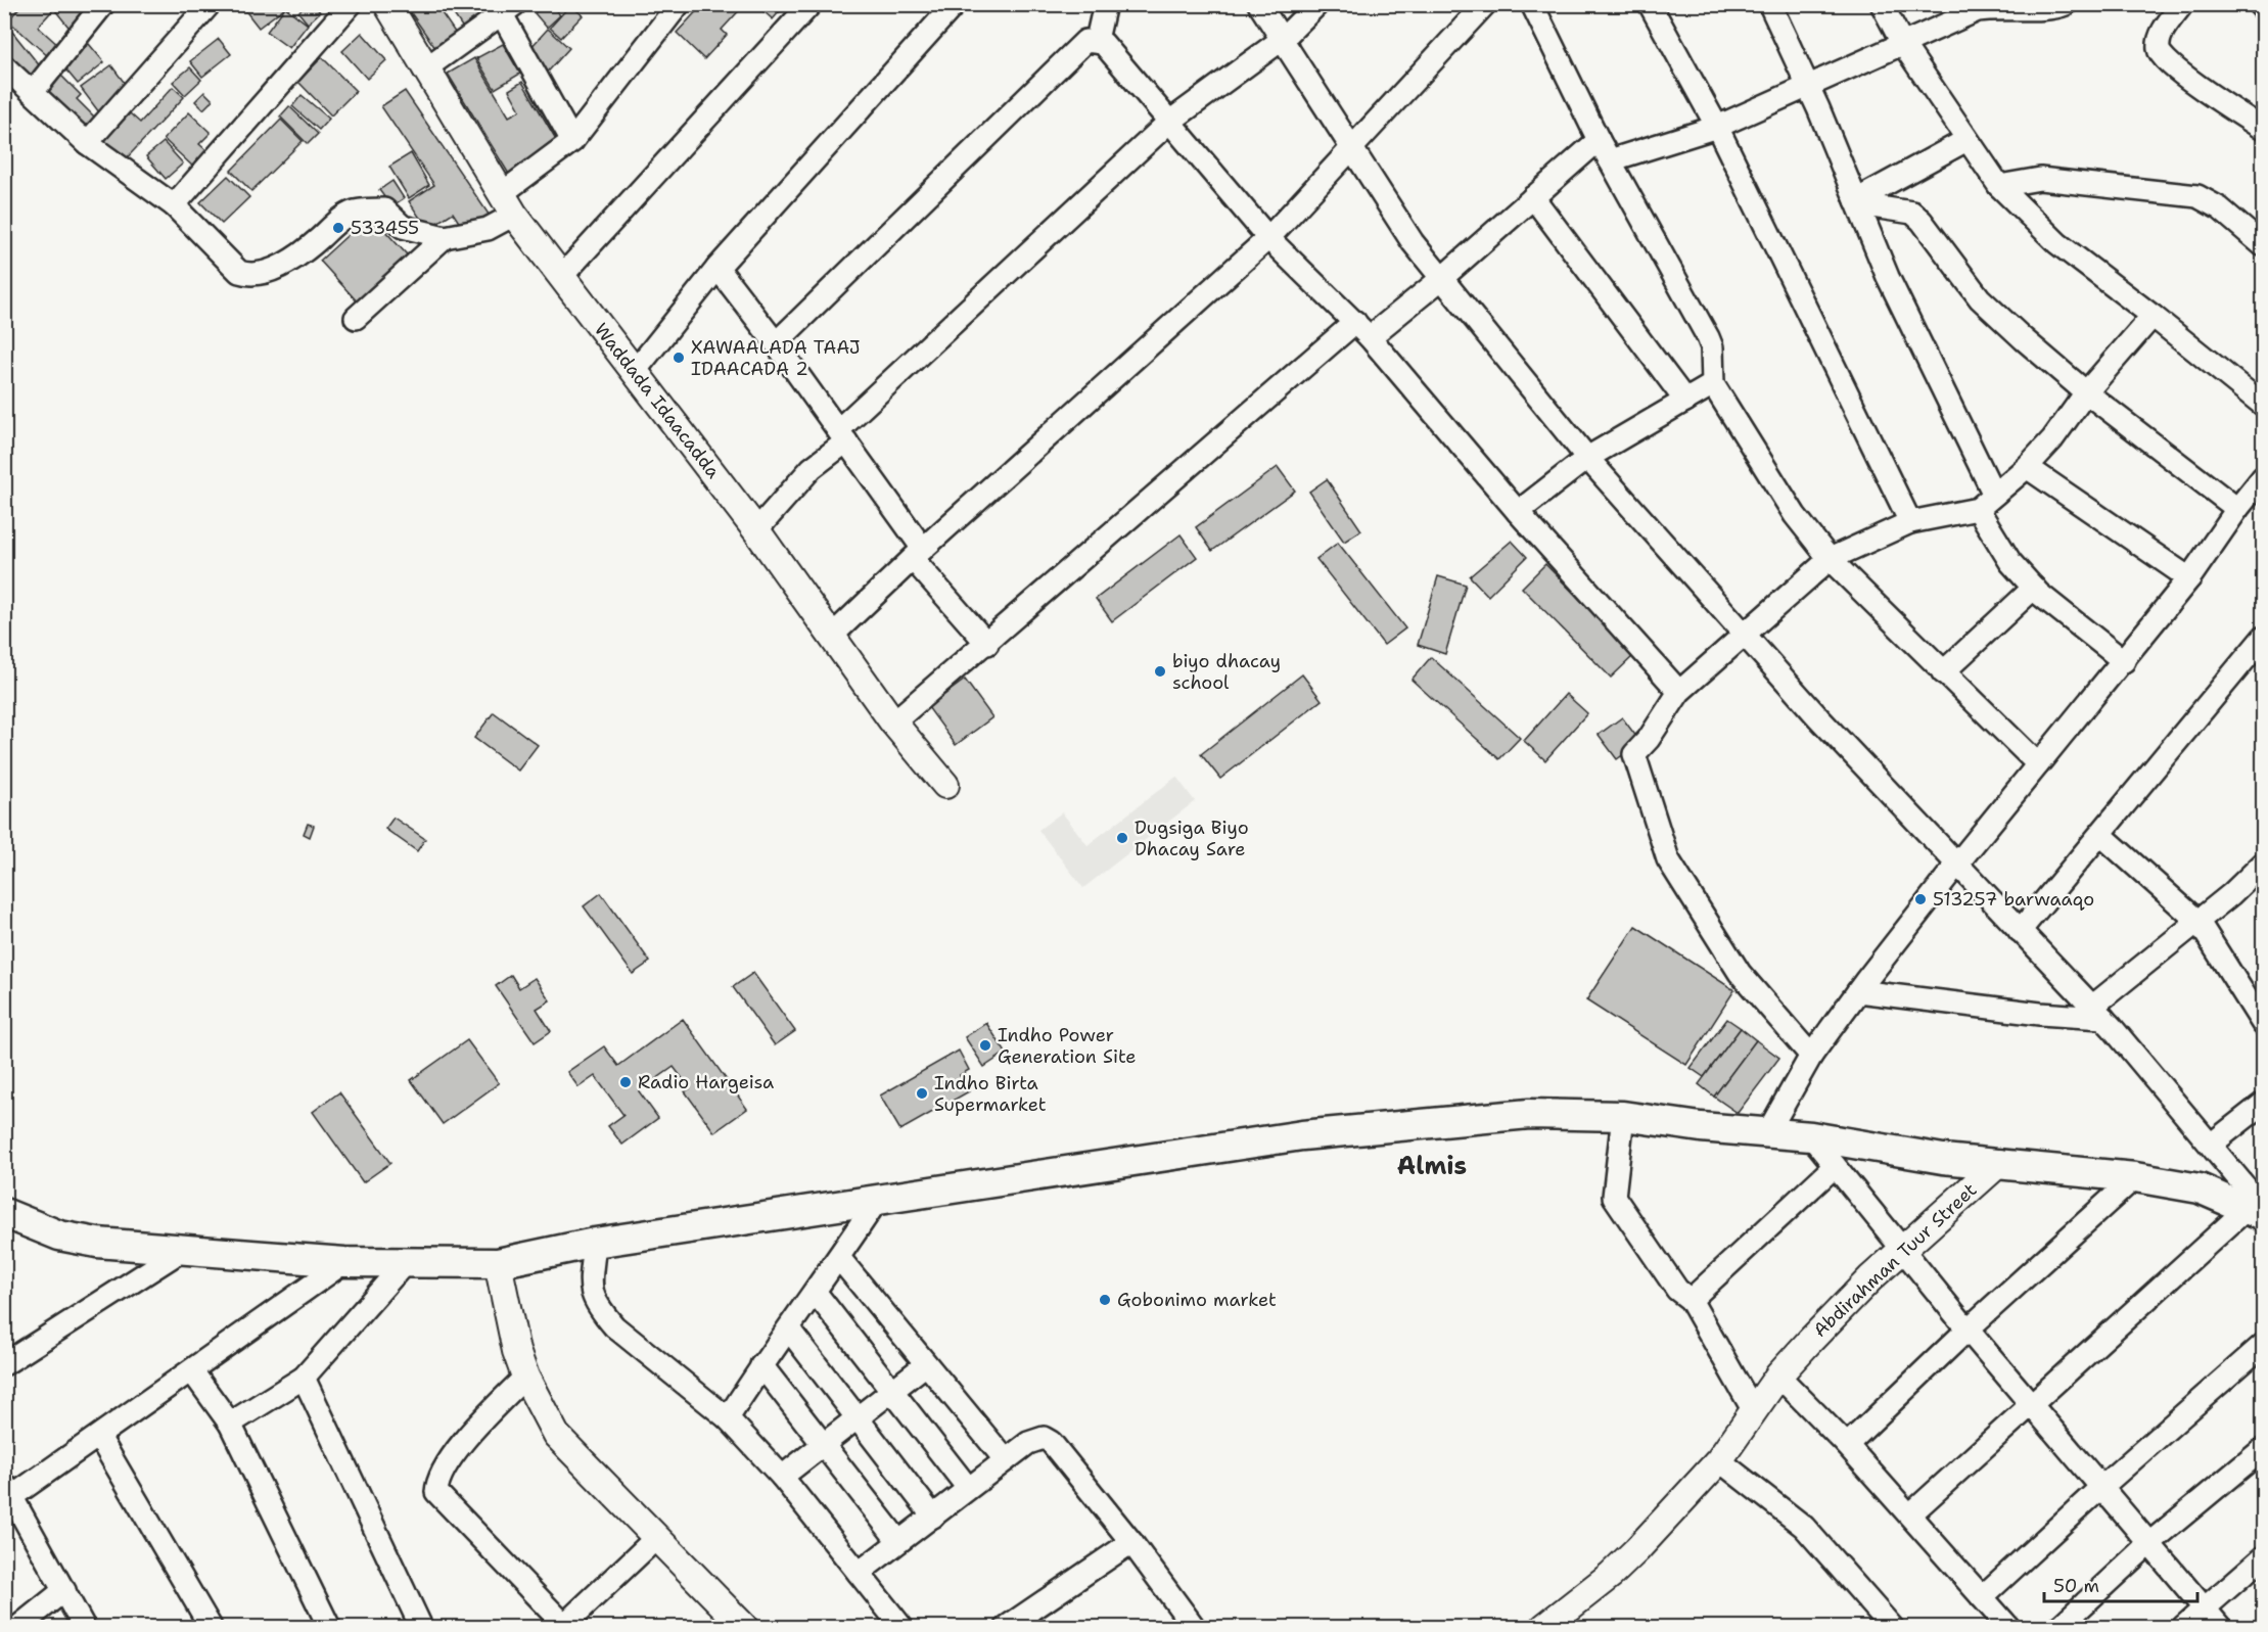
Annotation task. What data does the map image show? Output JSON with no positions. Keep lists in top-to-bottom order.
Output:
{
  "streets": {
    "street": ["Waddada Idaacadda", "Abdirahman Tuur Street"]
  },
  "districts": ["Almis"],
  "places": [
    "533455",
    "XAWAALADA TAAJ IDAACADA 2",
    "biyo dhacay school",
    "Dugsiga Biyo Dhacay Sare",
    "513257 barwaaqo",
    "Indho Power Generation Site",
    "Radio Hargeisa",
    "Indho Birta Supermarket",
    "Gobonimo market"
  ],
  "scale_bar": "50 m"
}
